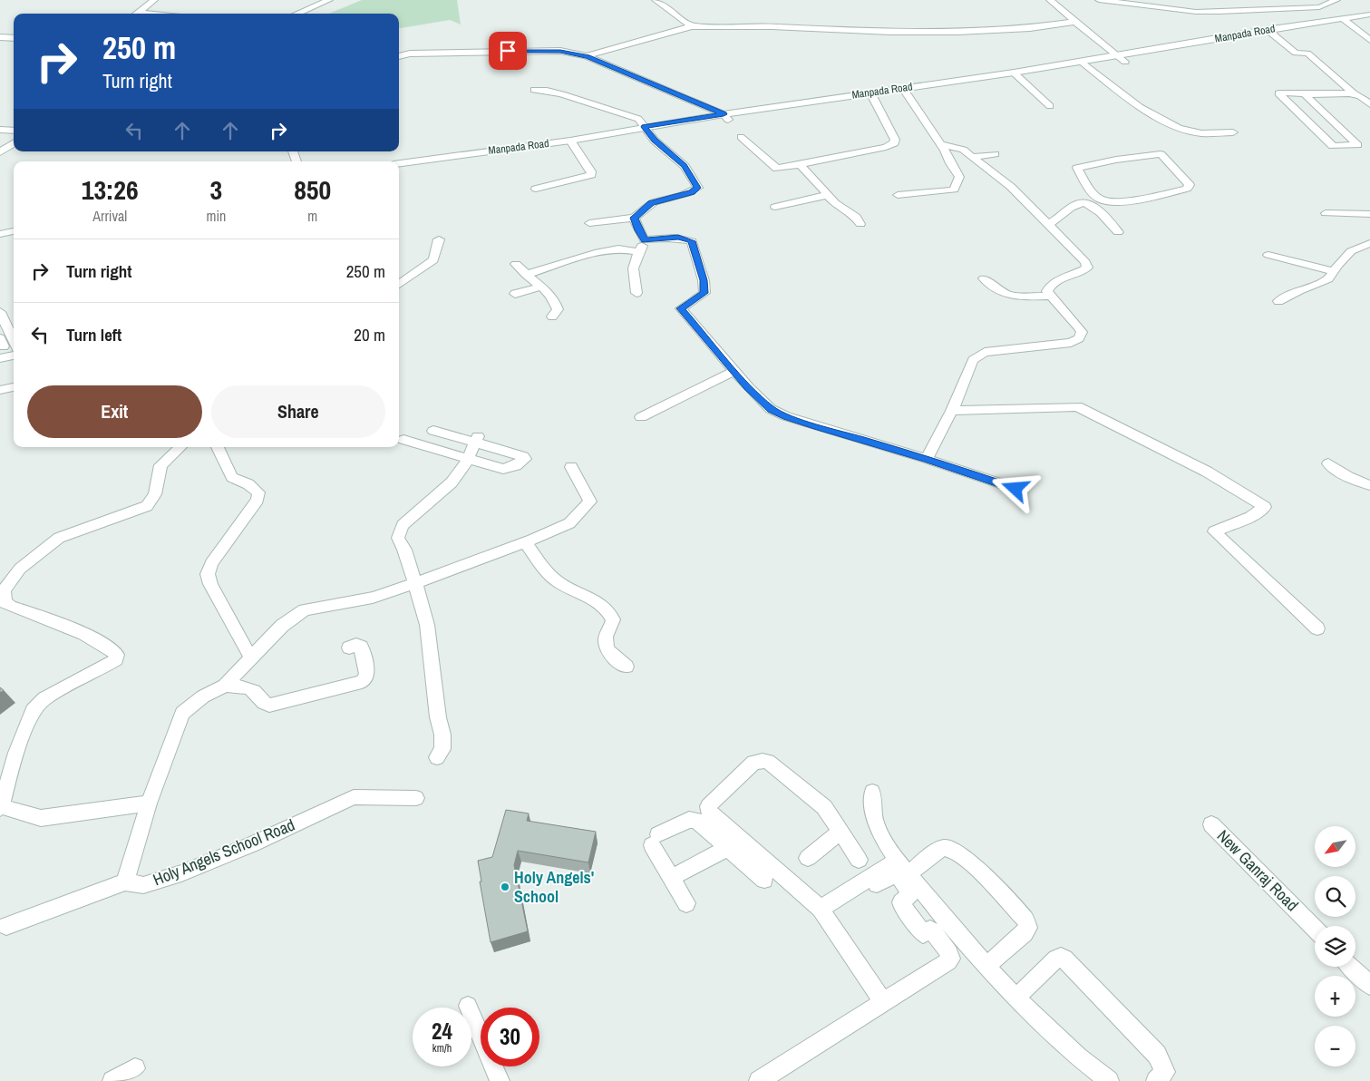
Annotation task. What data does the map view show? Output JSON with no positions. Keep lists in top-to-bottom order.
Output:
{
  "streets": {
    "street": ["Manpada Road", "Holy Angels School Road", "New Ganraj Road"]
  },
  "places": ["Holy Angels' School"],
  "north": "bottom left",
  "page": {
    "turn": ["250 m", "Turn right"],
    "eta": [
      "13:26",
      "Arrival",
      "3",
      "min",
      "850",
      "m"
    ],
    "list": [
      {
        "name": "Turn right",
        "value": "250 m"
      },
      {
        "name": "Turn left",
        "value": "20 m"
      }
    ],
    "buttons": ["Exit", "Share"],
    "map_buttons": ["+", "−"],
    "speed": "24 km/h",
    "limit": "30"
  }
}
